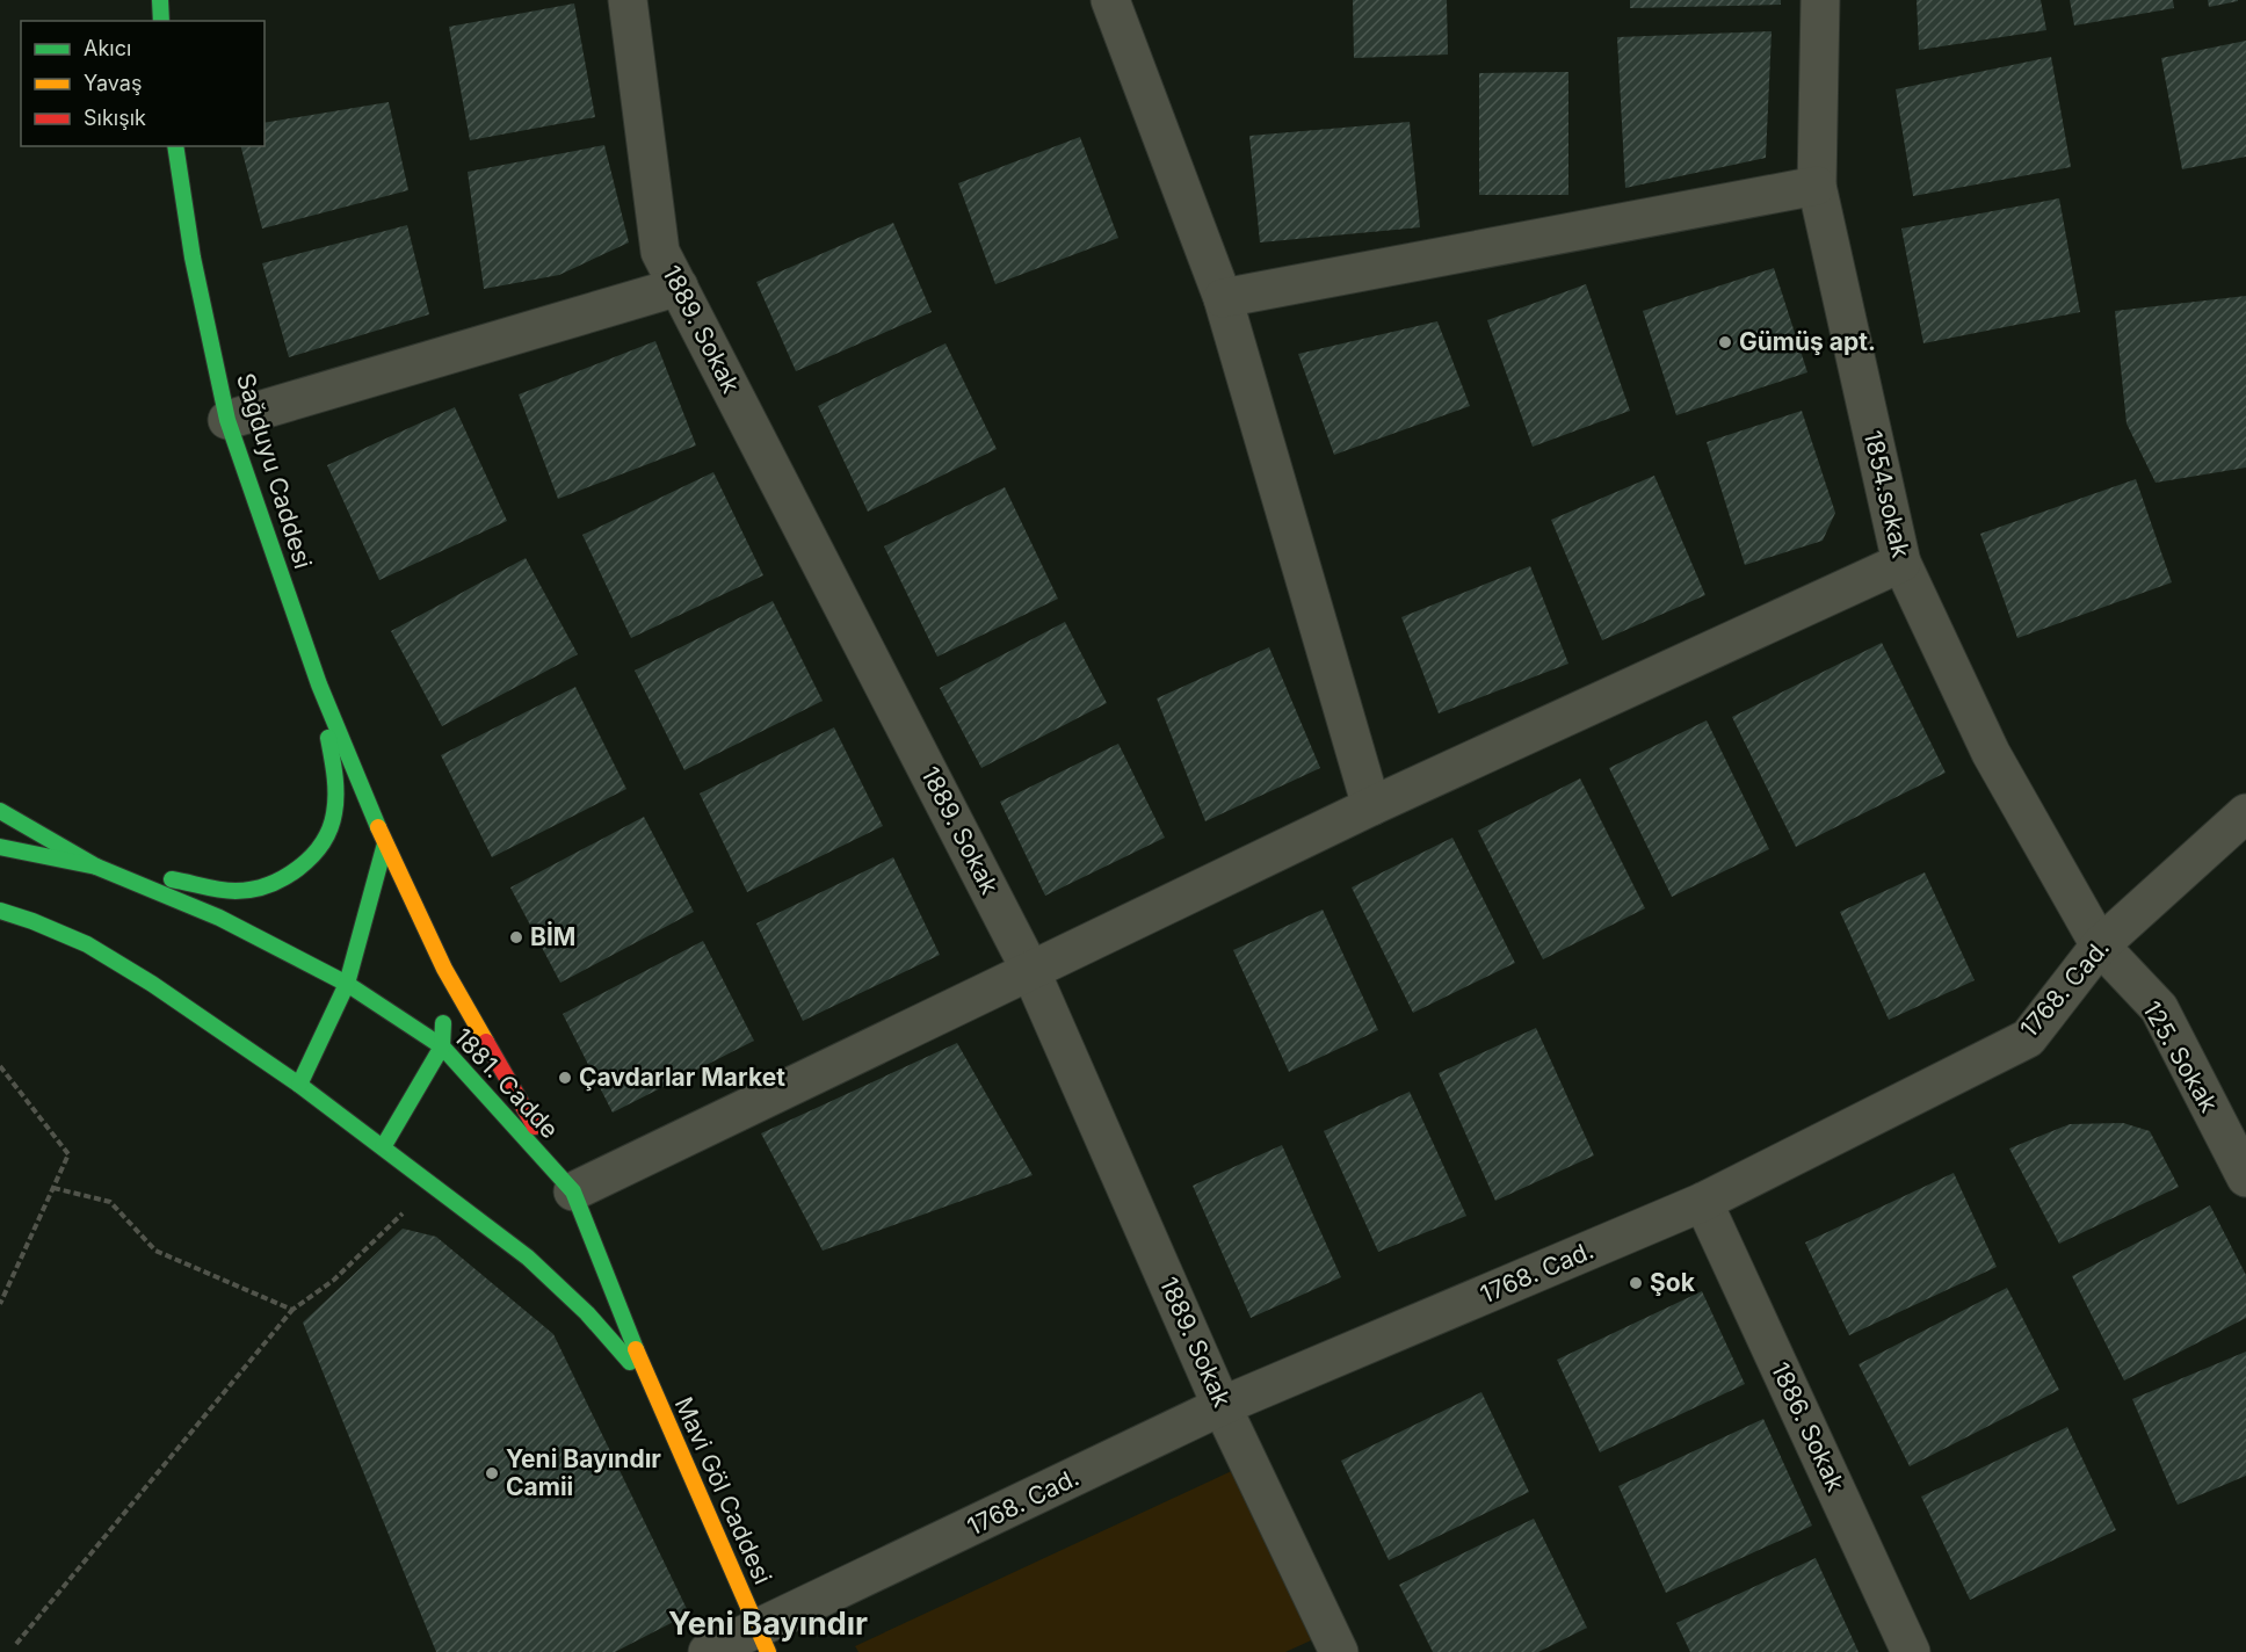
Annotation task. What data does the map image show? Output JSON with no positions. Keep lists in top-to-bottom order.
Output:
{
  "streets": {
    "main road": ["Sağduyu Caddesi", "1881. Cadde", "Mavi Göl Caddesi"],
    "street": [
      "1889. Sokak",
      "1854.sokak",
      "1768. Cad.",
      "125. Sokak",
      "1886. Sokak"
    ]
  },
  "crossings": [
    ["1889. Sokak", "1768. Cad."],
    ["Sağduyu Caddesi", "1881. Cadde"],
    ["1854.sokak", "1768. Cad."],
    ["1854.sokak", "125. Sokak"],
    ["1768. Cad.", "125. Sokak"],
    ["1768. Cad.", "1886. Sokak"],
    ["1768. Cad.", "Mavi Göl Caddesi"],
    ["1881. Cadde", "Mavi Göl Caddesi"]
  ],
  "districts": ["Yeni Bayındır"],
  "places": [
    "Gümüş apt.",
    "BİM",
    "Çavdarlar Market",
    "Şok",
    "Yeni Bayındır Camii"
  ],
  "legend": ["Akıcı", "Yavaş", "Sıkışık"]
}
